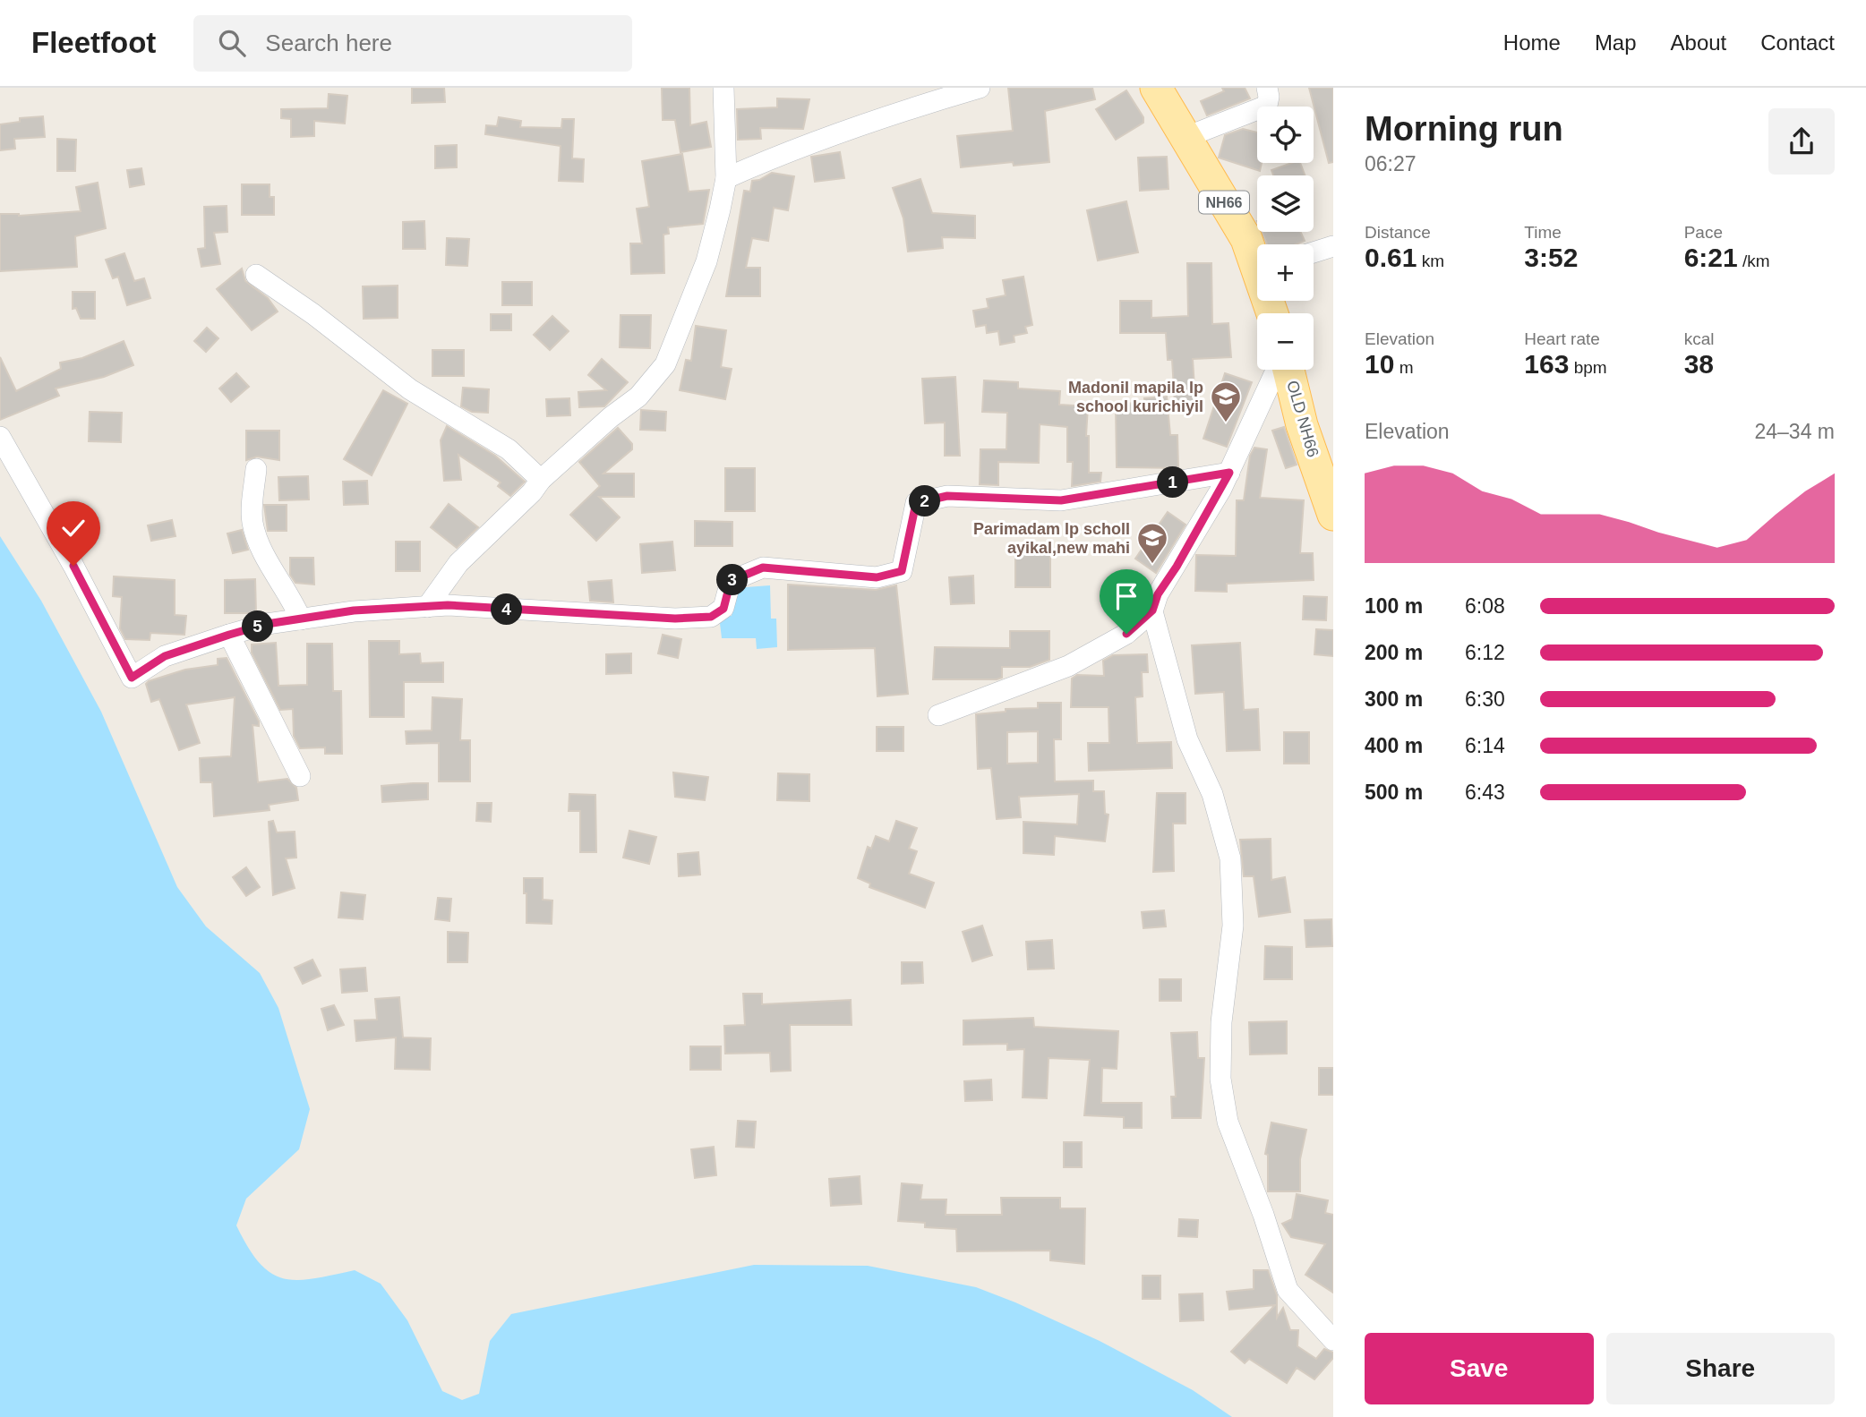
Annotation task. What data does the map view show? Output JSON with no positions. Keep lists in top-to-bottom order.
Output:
{
  "streets": {
    "main road": ["NH66", "OLD NH66"]
  },
  "places": {
    "school or university": ["Madonil mapila lp school kurichiyil", "Parimadam lp scholl ayikal,new mahi"]
  },
  "page": {
    "header": "Fleetfoot",
    "search": "Search here",
    "nav": [
      "Home",
      "Map",
      "About",
      "Contact"
    ],
    "heading": ["Morning run", "06:27"],
    "map_buttons": ["+", "−"],
    "stats": [
      ["Distance", "0.61 km"],
      ["Time", "3:52"],
      ["Pace", "6:21 /km"],
      ["Elevation", "10 m"],
      ["Heart rate", "163 bpm"],
      ["kcal", "38"]
    ],
    "chart": ["Elevation", "24–34 m"],
    "pins": [
      "1",
      "2",
      "3",
      "4",
      "5"
    ],
    "list": [
      {
        "name": "100 m",
        "note": "6:08"
      },
      {
        "name": "200 m",
        "note": "6:12"
      },
      {
        "name": "300 m",
        "note": "6:30"
      },
      {
        "name": "400 m",
        "note": "6:14"
      },
      {
        "name": "500 m",
        "note": "6:43"
      }
    ],
    "buttons": ["Save", "Share"]
  }
}
